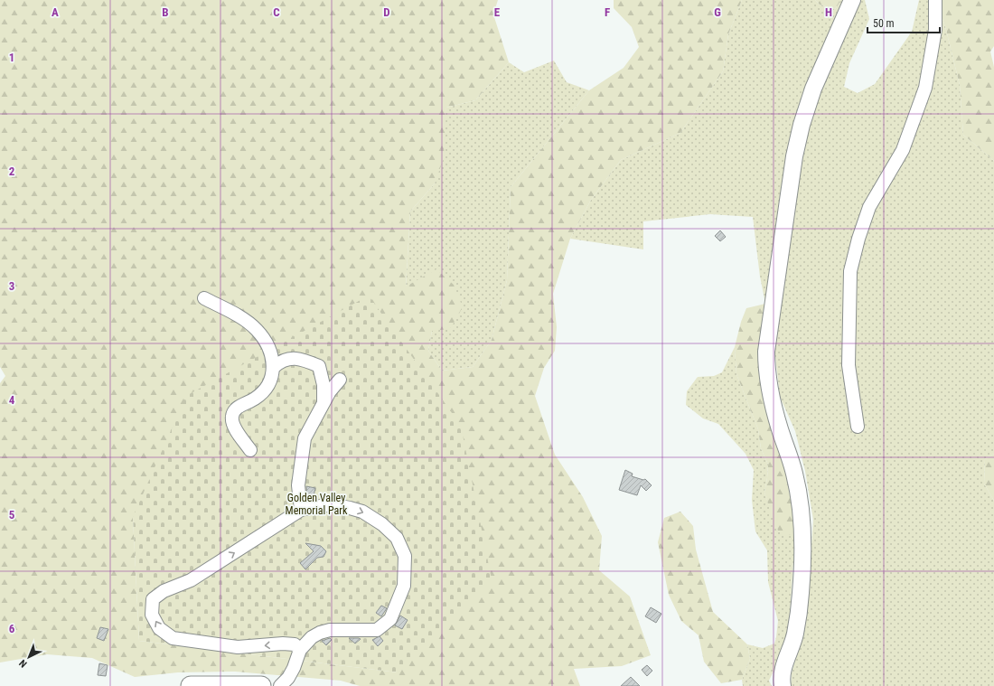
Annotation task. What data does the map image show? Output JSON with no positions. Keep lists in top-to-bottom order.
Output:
{
  "parks": ["Golden Valley Memorial Park"],
  "scale_bar": "50 m",
  "north": "bottom left",
  "grid": {
    "columns": [
      "A",
      "B",
      "C",
      "D",
      "E",
      "F",
      "G",
      "H"
    ],
    "rows": [
      "1",
      "2",
      "3",
      "4",
      "5",
      "6"
    ]
  }
}
